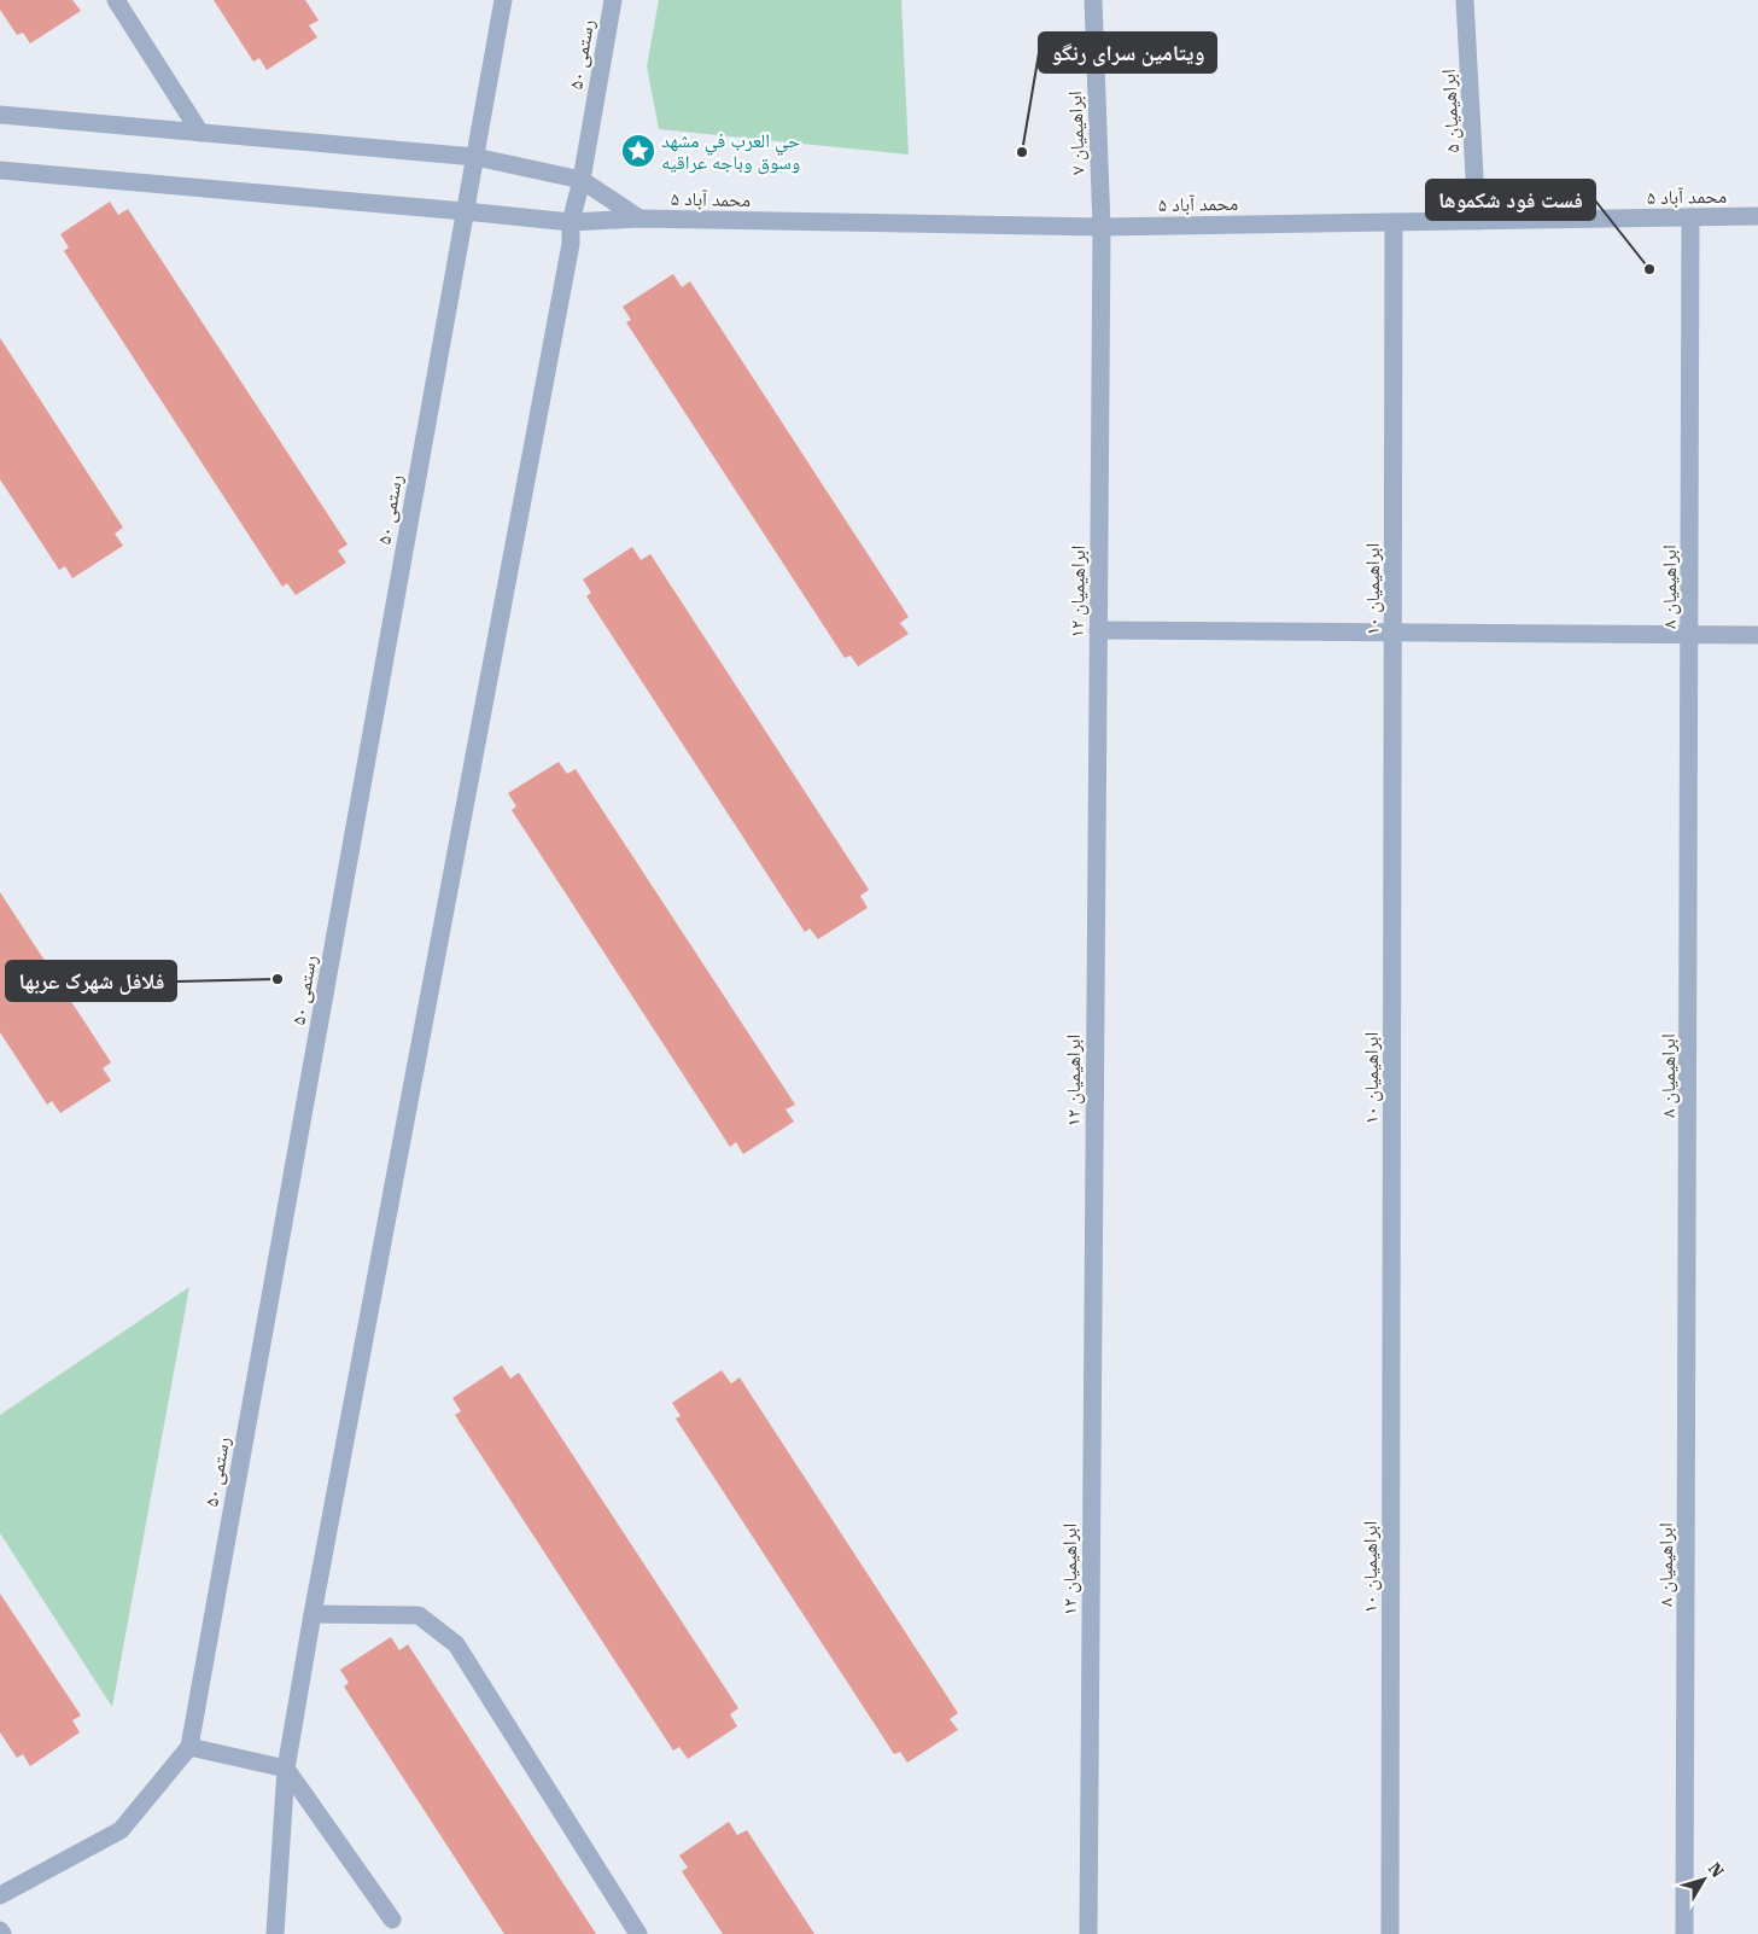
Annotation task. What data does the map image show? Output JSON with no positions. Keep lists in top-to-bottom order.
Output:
{
  "streets": {
    "street": [
      "رستمی ۵۰",
      "ابراهیمیان ۵",
      "ابراهیمیان ۷",
      "محمد آباد ۵",
      "ابراهیمیان ۸",
      "ابراهیمیان ۱۰",
      "ابراهیمیان ۱۲"
    ]
  },
  "crossings": [
    ["رستمی ۵۰", "محمد آباد ۵"],
    ["ابراهیمیان ۵", "محمد آباد ۵"],
    ["ابراهیمیان ۷", "محمد آباد ۵"],
    ["ابراهیمیان ۷", "ابراهیمیان ۱۲"],
    ["محمد آباد ۵", "ابراهیمیان ۸"],
    ["محمد آباد ۵", "ابراهیمیان ۱۰"],
    ["محمد آباد ۵", "ابراهیمیان ۱۲"]
  ],
  "places": {
    "place": ["حي العرب في مشهد وسوق وباجه عراقيه"],
    "other": ["ویتامین سرای رنگو", "فست فود شکموها", "فلافل شهرک عربها"]
  },
  "north": "top right"
}
